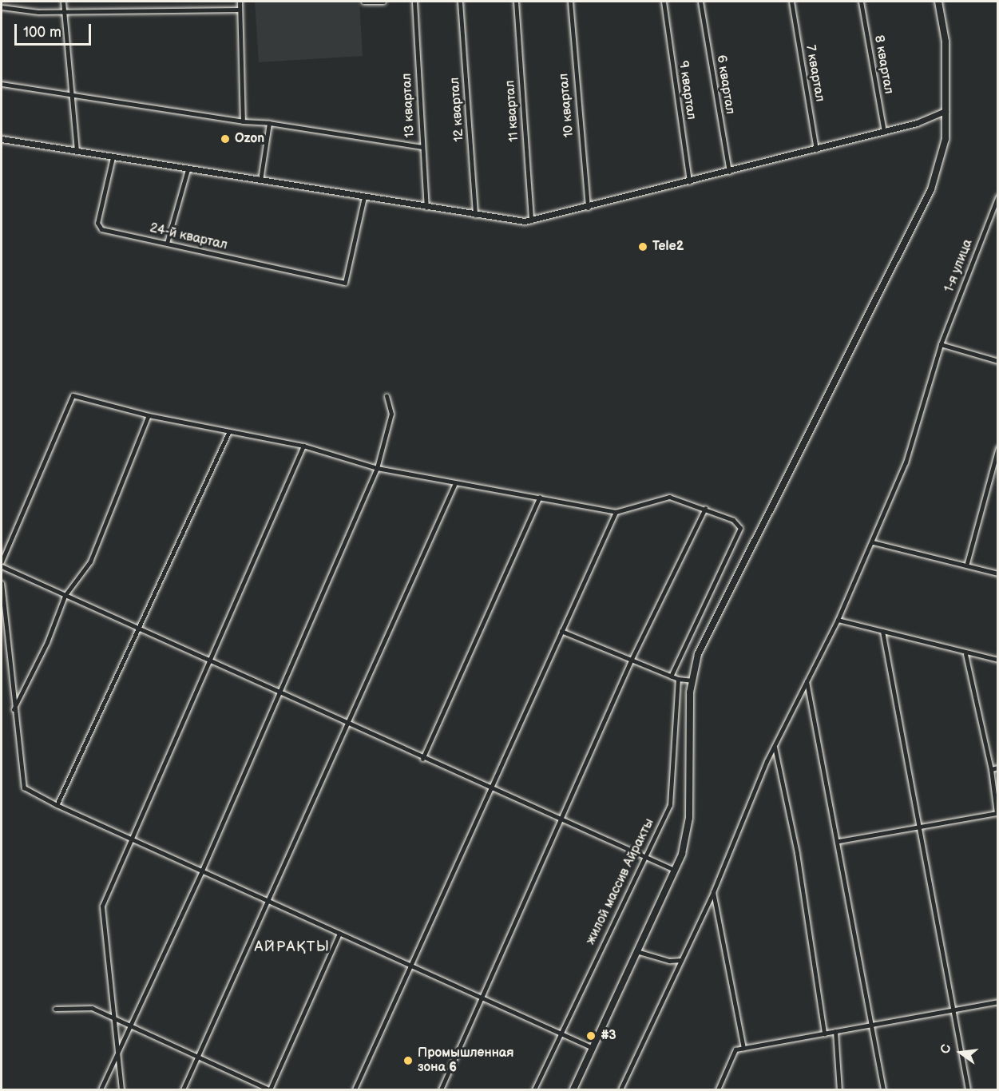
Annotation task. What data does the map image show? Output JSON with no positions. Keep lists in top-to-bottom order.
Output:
{
  "streets": {
    "street": [
      "8 квартал",
      "7 квартал",
      "6 квартал",
      "9 квартал",
      "13 квартал",
      "10 квартал",
      "12 квартал",
      "11 квартал",
      "24-й квартал",
      "1-я улица",
      "жилой массив Айракты"
    ]
  },
  "districts": ["АЙРАҚТЫ"],
  "places": [
    "Ozon",
    "Tele2",
    "#3",
    "Промышленная зона 6"
  ],
  "scale_bar": "100 m",
  "north": "left"
}
